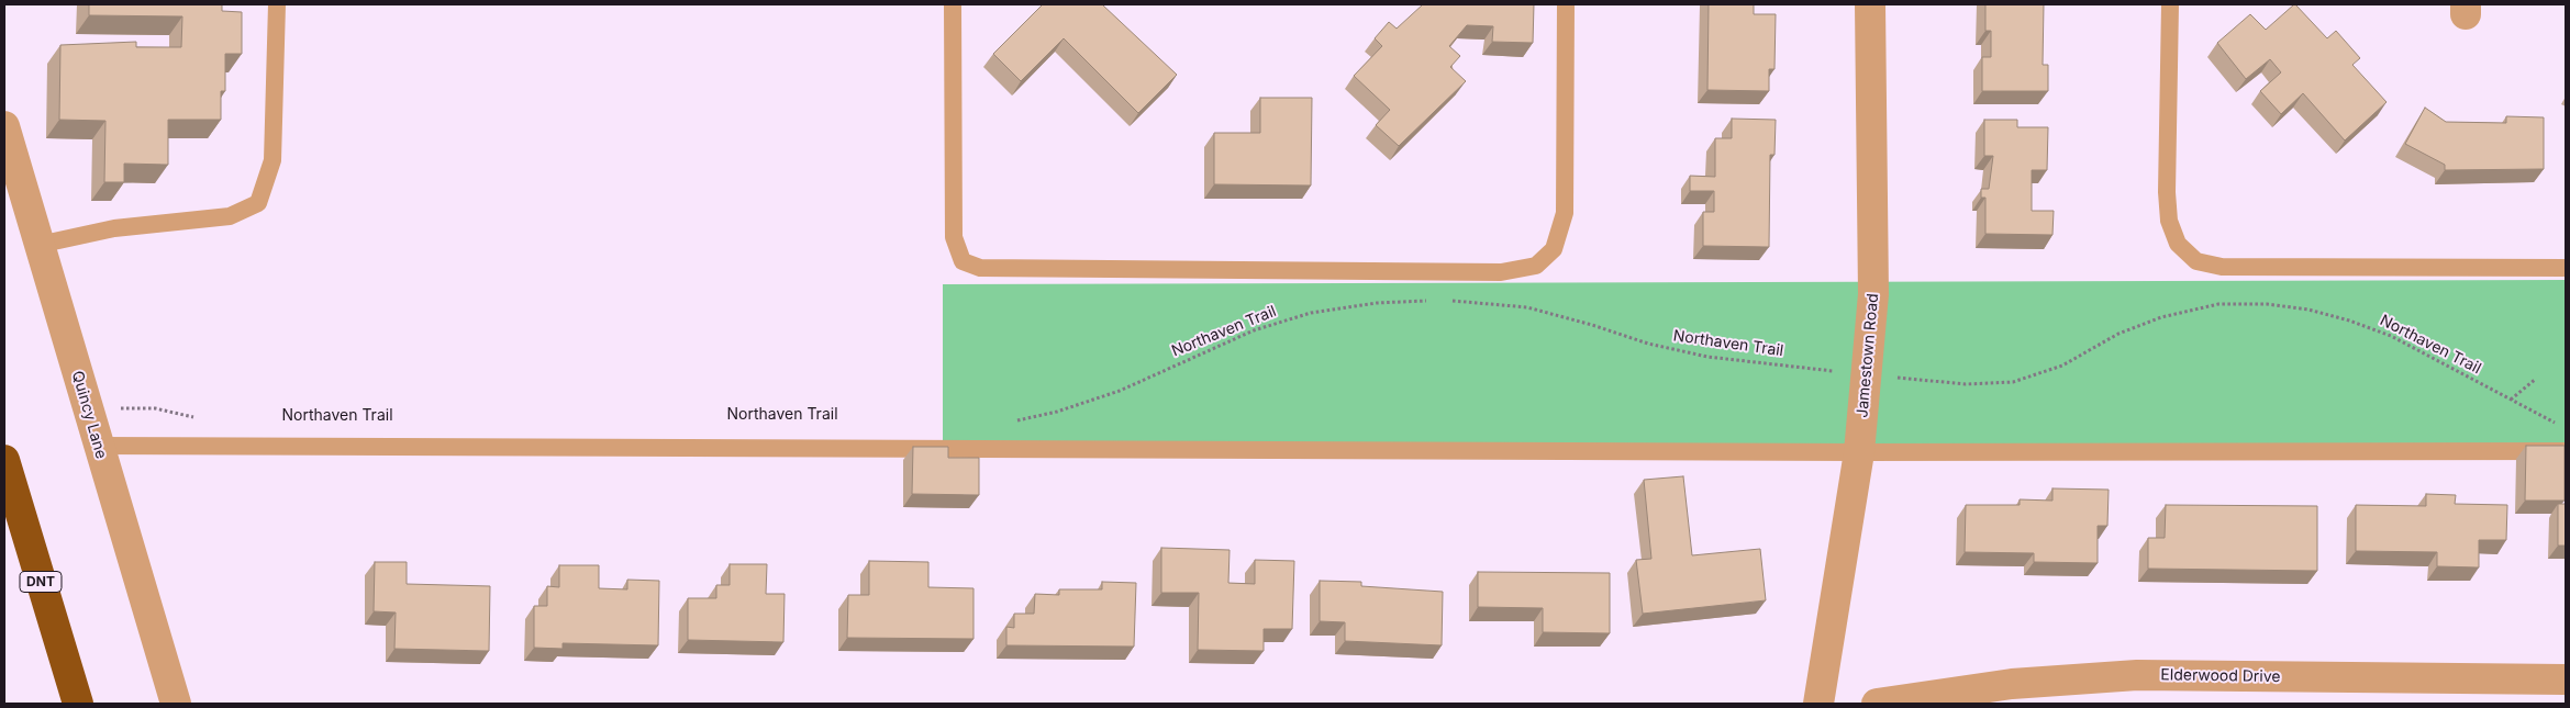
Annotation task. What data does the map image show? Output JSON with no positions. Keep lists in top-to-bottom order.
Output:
{
  "streets": {
    "highway": ["DNT"],
    "street": ["Jamestown Road", "Quincy Lane", "Elderwood Drive"],
    "path": ["Northaven Trail"]
  },
  "crossings": [
    ["Northaven Trail", "Jamestown Road"]
  ]
}
